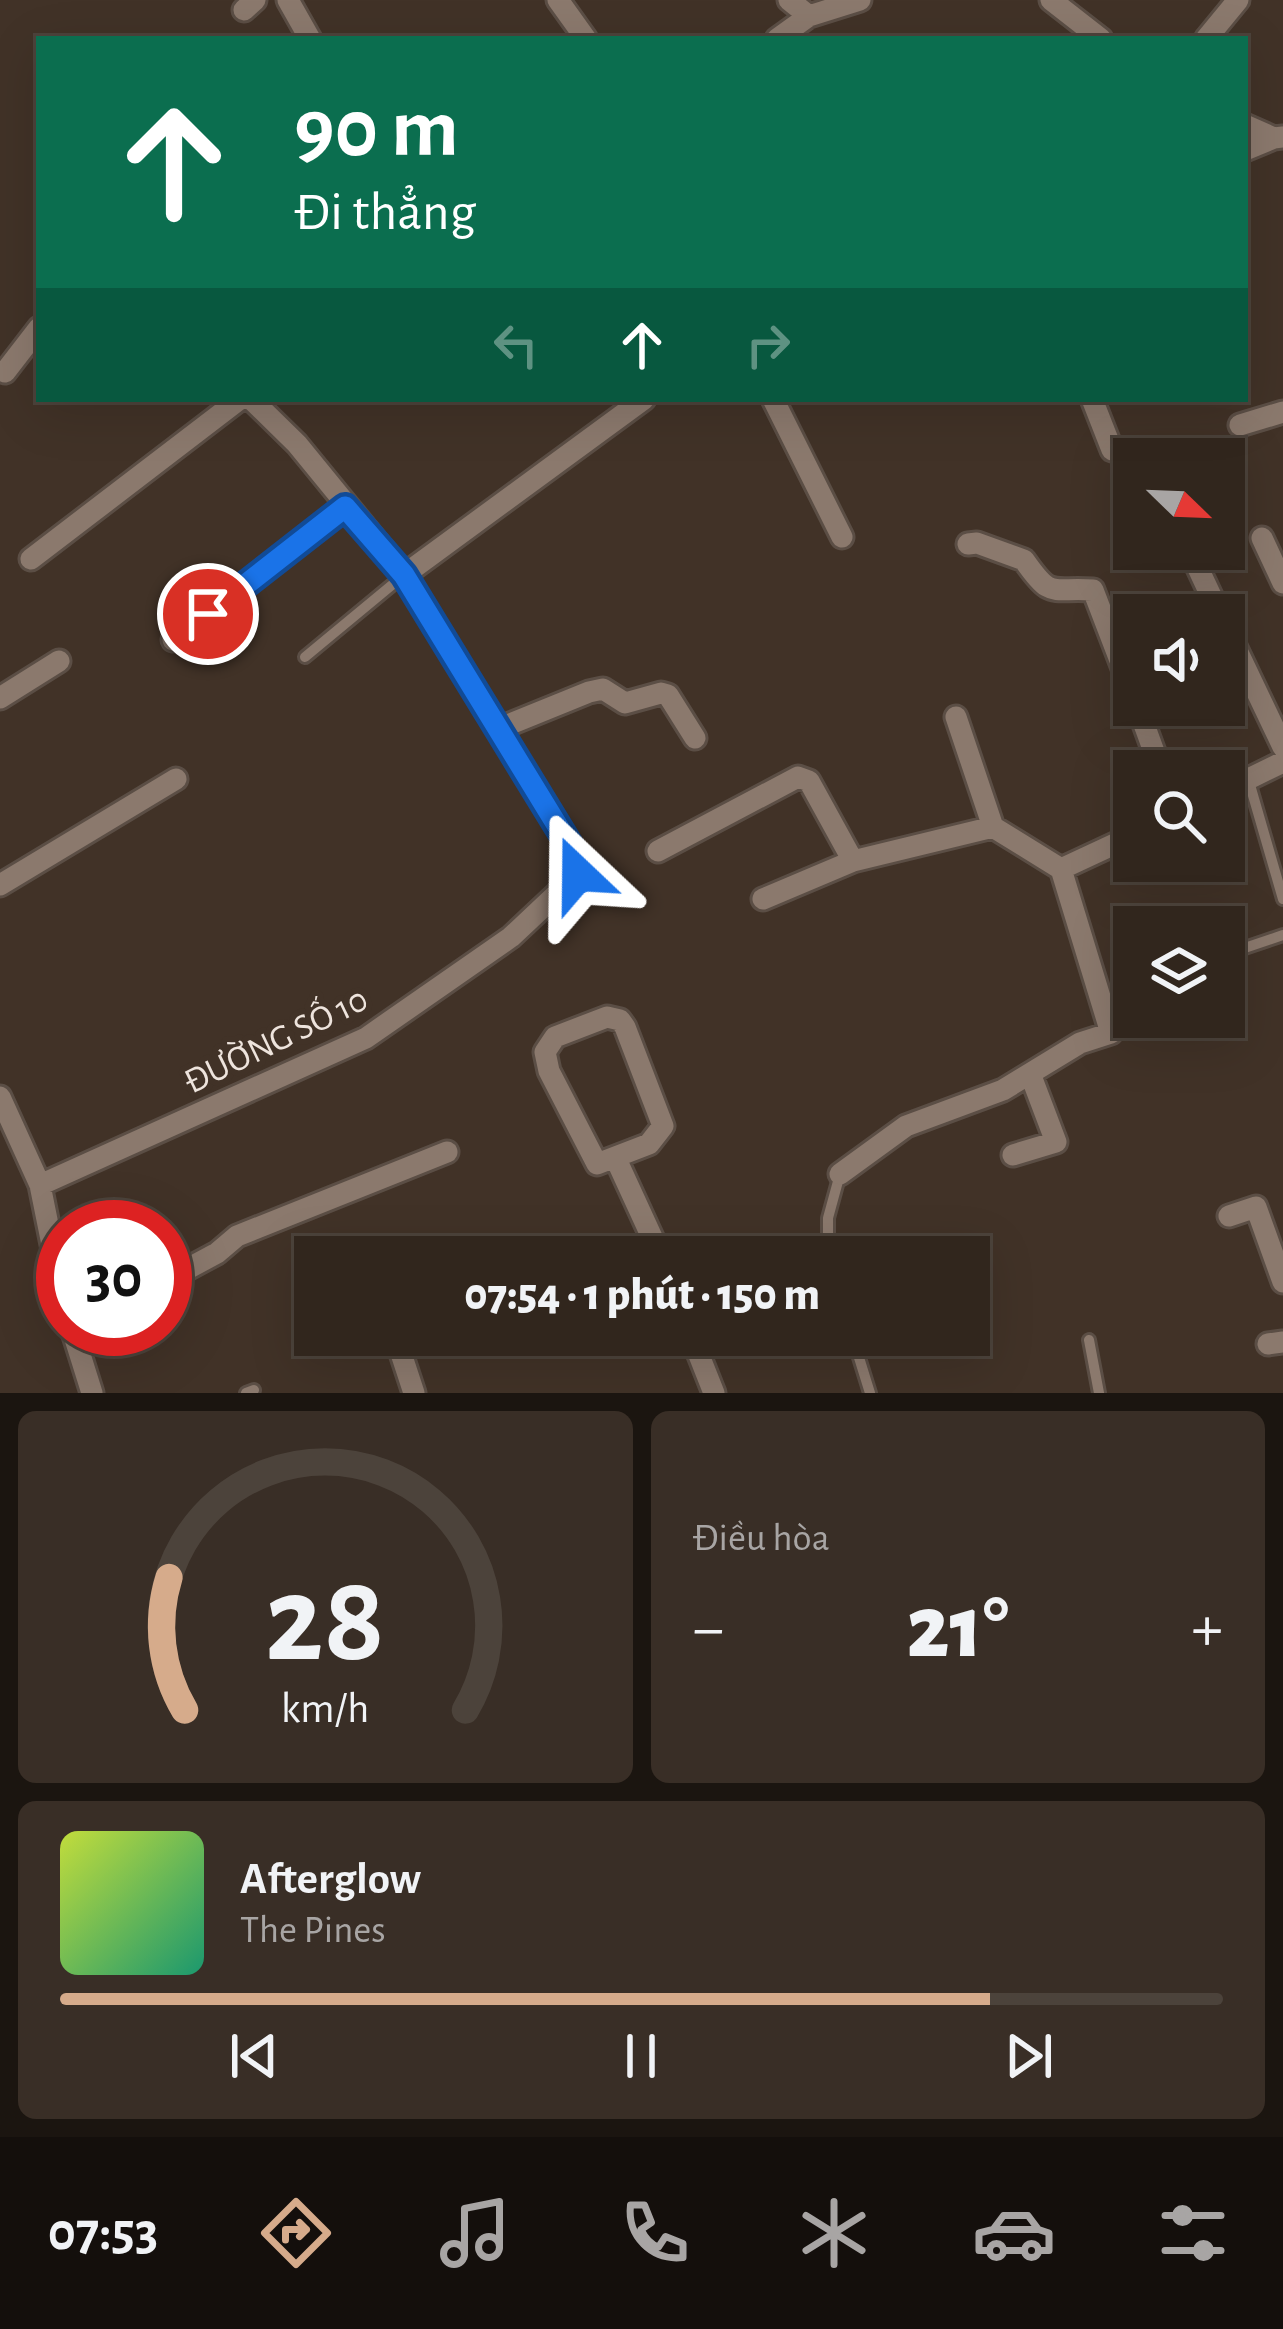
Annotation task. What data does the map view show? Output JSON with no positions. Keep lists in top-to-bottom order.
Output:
{
  "streets": {
    "street": ["ĐƯỜNG SỐ 10"]
  },
  "north": "bottom right",
  "page": {
    "turn": ["90 m", "Đi thẳng"],
    "limit": "30",
    "trip": "07:54 · 1 phút · 150 m",
    "tile": "Điều hòa",
    "heat": ["−", "21°", "+"],
    "song": ["Afterglow", "The Pines"],
    "tabs": "07:53",
    "gauge": ["28", "km/h"]
  }
}
